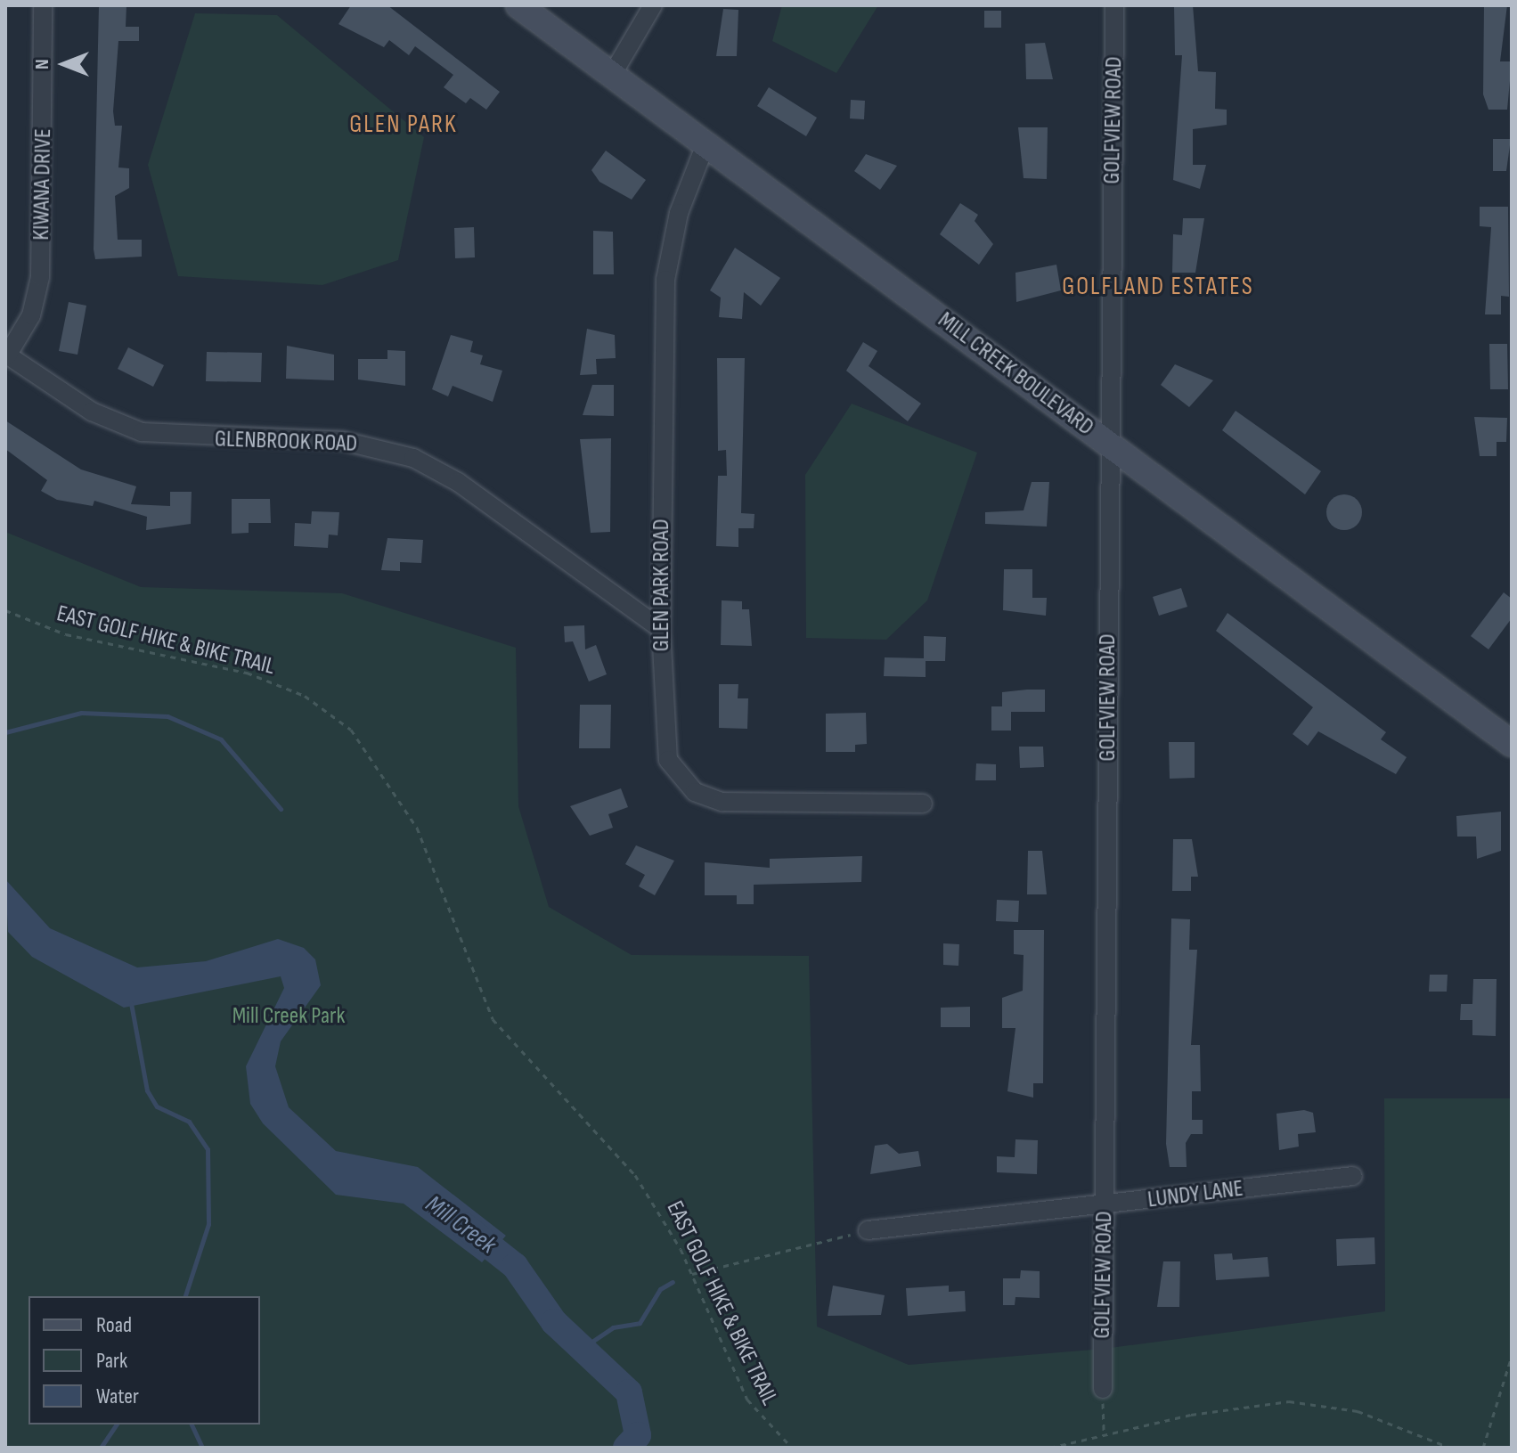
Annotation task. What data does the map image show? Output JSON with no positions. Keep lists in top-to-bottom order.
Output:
{
  "streets": {
    "street": [
      "GOLFVIEW ROAD",
      "KIWANA DRIVE",
      "MILL CREEK BOULEVARD",
      "GLENBROOK ROAD",
      "GLEN PARK ROAD",
      "LUNDY LANE"
    ],
    "path": ["EAST GOLF HIKE & BIKE TRAIL"]
  },
  "crossings": [
    ["GOLFVIEW ROAD", "MILL CREEK BOULEVARD"],
    ["GOLFVIEW ROAD", "LUNDY LANE"],
    ["KIWANA DRIVE", "GLENBROOK ROAD"],
    ["MILL CREEK BOULEVARD", "GLEN PARK ROAD"],
    ["GLENBROOK ROAD", "GLEN PARK ROAD"]
  ],
  "districts": ["GLEN PARK", "GOLFLAND ESTATES"],
  "water": ["Mill Creek"],
  "parks": ["Mill Creek Park"],
  "legend": ["Road", "Park", "Water"],
  "north": "left"
}
